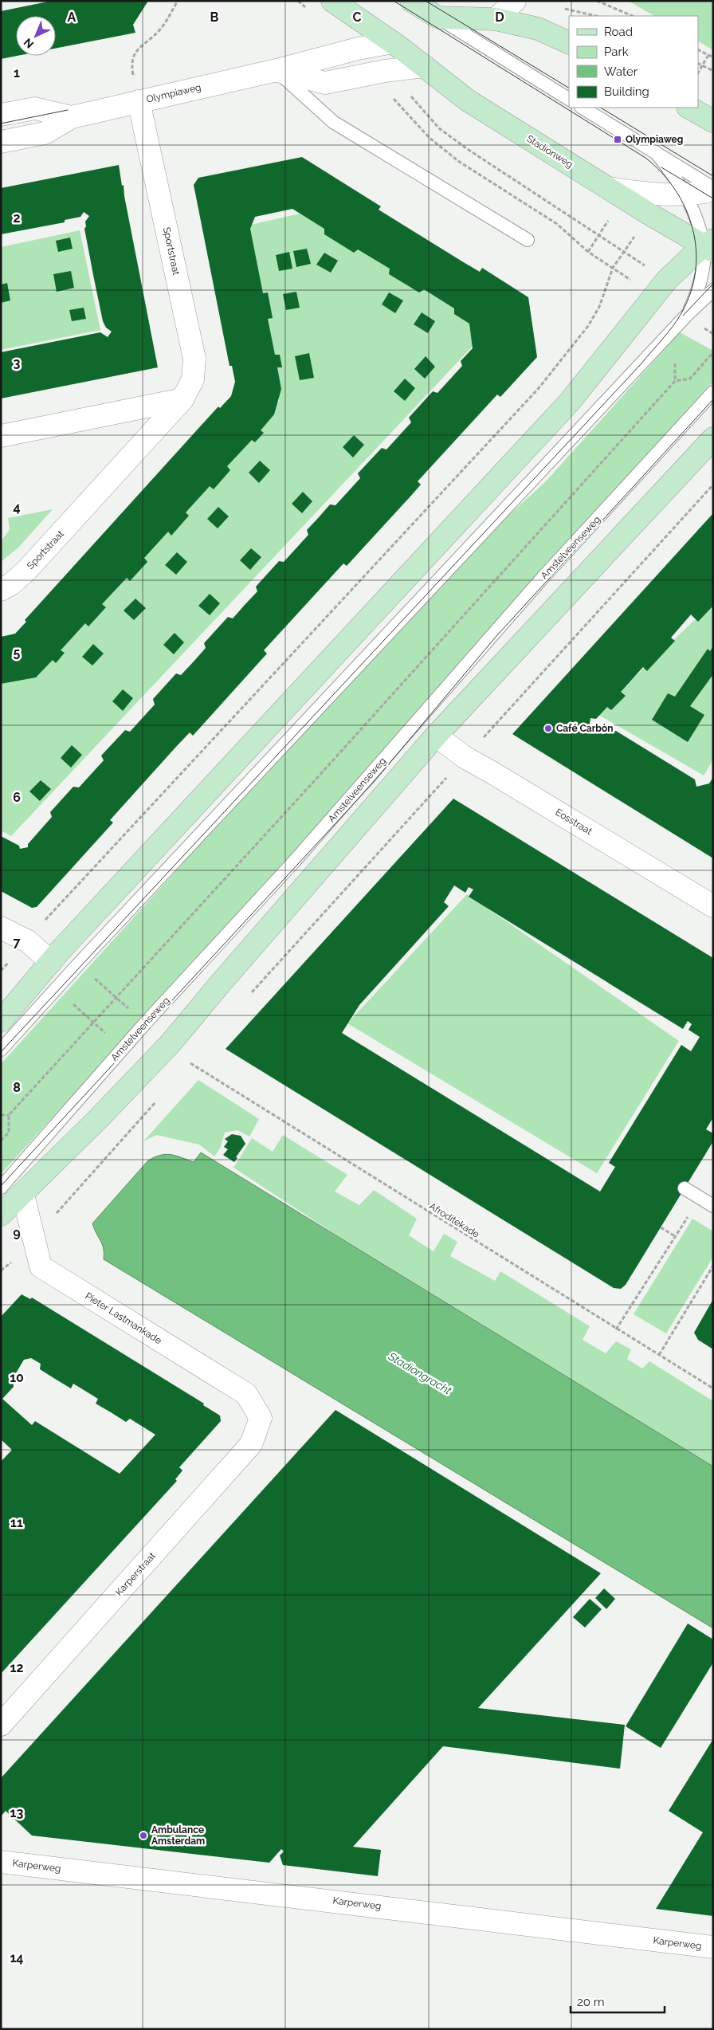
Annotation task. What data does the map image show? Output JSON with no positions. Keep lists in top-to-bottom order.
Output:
{
  "streets": {
    "main road": ["Stadionweg"],
    "street": [
      "Olympiaweg",
      "Sportstraat",
      "Eosstraat",
      "Pieter Lastmankade",
      "Karperstraat",
      "Karperweg"
    ],
    "lane": ["Amstelveenseweg"],
    "path": ["Afroditekade"]
  },
  "crossings": [
    ["Olympiaweg", "Stadionweg"],
    ["Olympiaweg", "Sportstraat"],
    ["Pieter Lastmankade", "Karperstraat"]
  ],
  "water": ["Stadiongracht"],
  "places": {
    "transit": ["Olympiaweg"],
    "other": ["Café Carbòn", "Ambulance Amsterdam"]
  },
  "legend": [
    "Road",
    "Park",
    "Water",
    "Building"
  ],
  "scale_bar": "20 m",
  "north": "bottom left",
  "grid": {
    "columns": [
      "A",
      "B",
      "C",
      "D"
    ],
    "rows": [
      "1",
      "2",
      "3",
      "4",
      "5",
      "6",
      "7",
      "8",
      "9",
      "10",
      "11",
      "12",
      "13",
      "14"
    ]
  }
}
